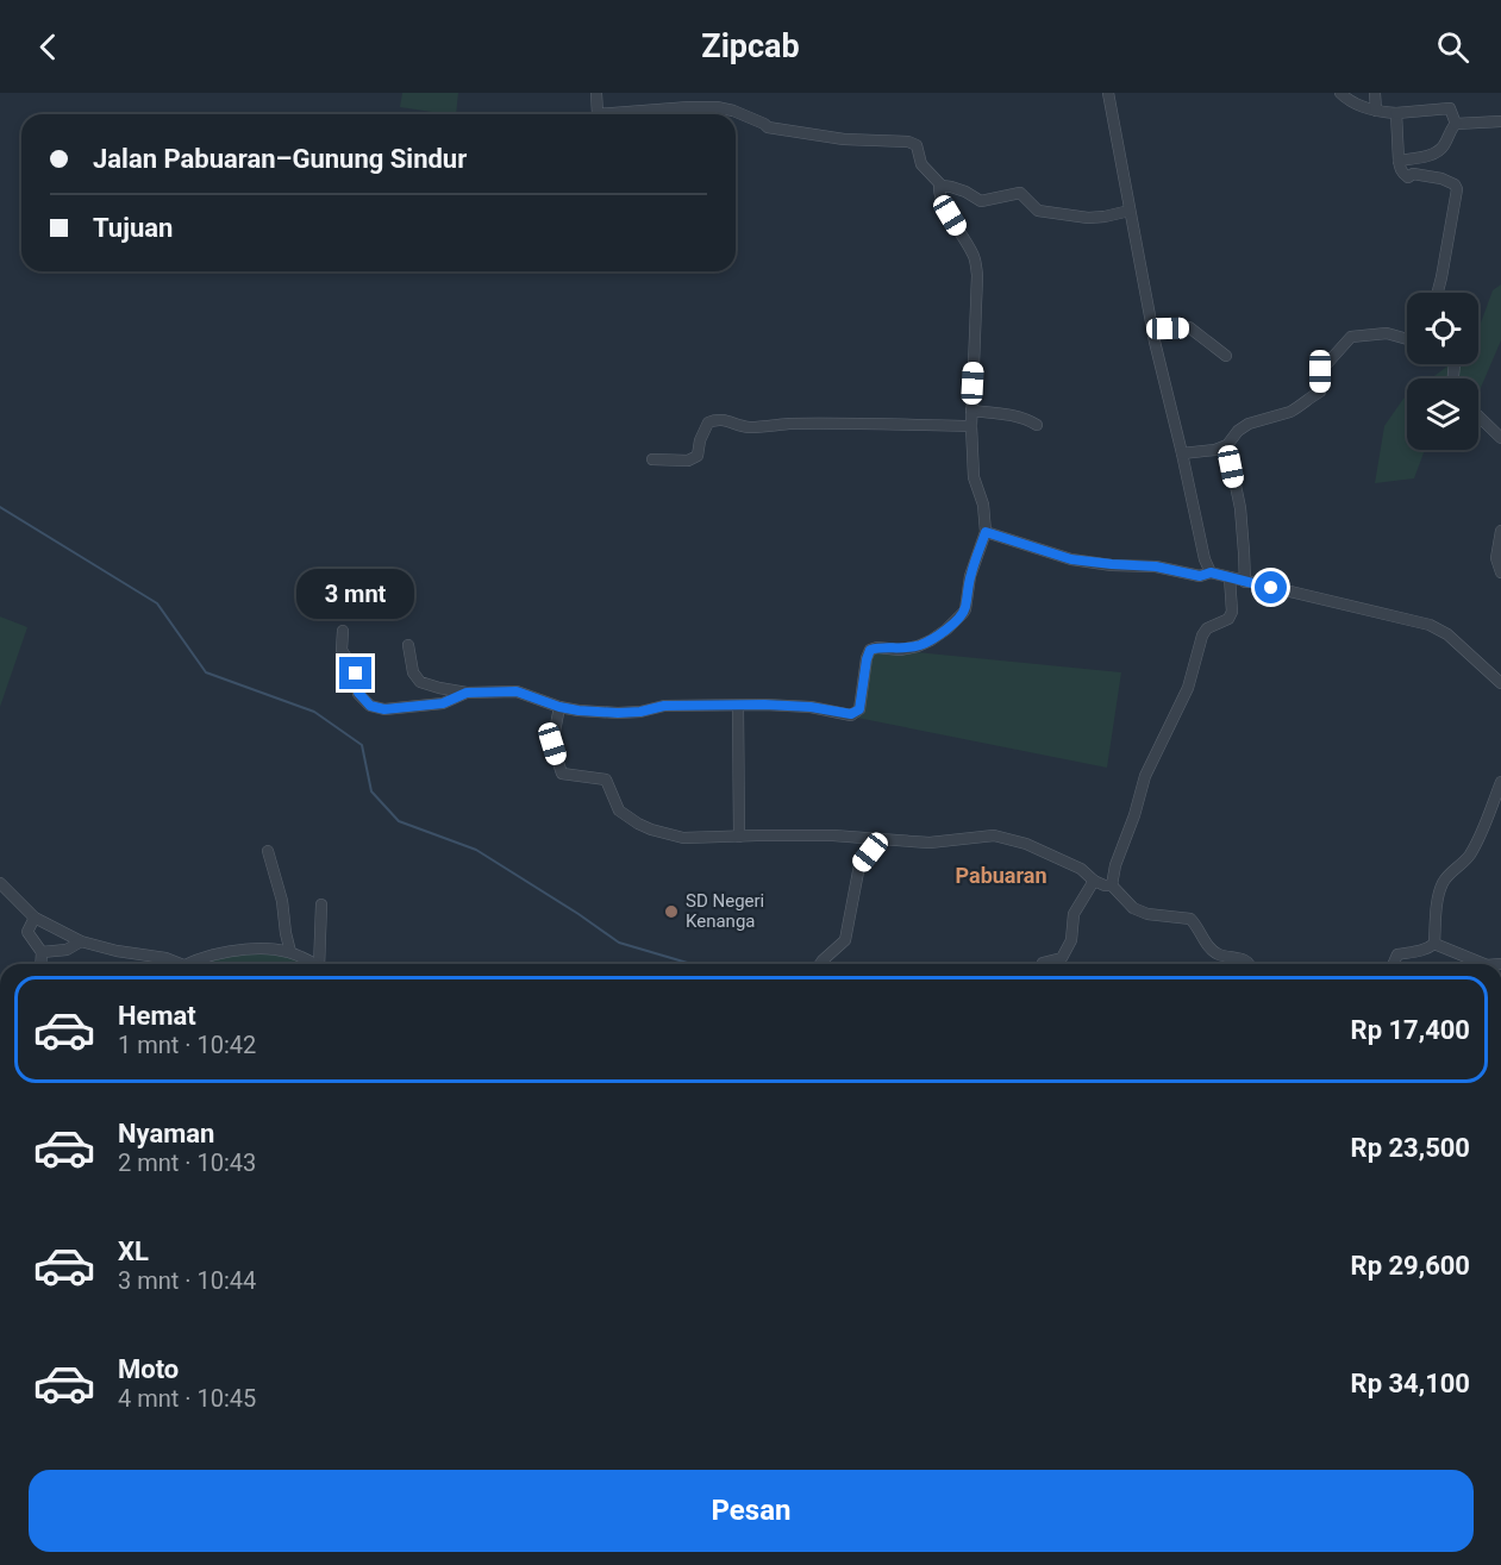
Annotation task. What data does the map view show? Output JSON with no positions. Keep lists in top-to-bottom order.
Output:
{
  "districts": ["Pabuaran"],
  "places": ["SD Negeri Kenanga"],
  "page": {
    "header": "Zipcab",
    "banner": ["Jalan Pabuaran–Gunung Sindur", "Tujuan"],
    "bubble": "3 mnt",
    "list": [
      {
        "name": "Hemat",
        "note": "1 mnt · 10:42",
        "value": "Rp 17,400"
      },
      {
        "name": "Nyaman",
        "note": "2 mnt · 10:43",
        "value": "Rp 23,500"
      },
      {
        "name": "XL",
        "note": "3 mnt · 10:44",
        "value": "Rp 29,600"
      },
      {
        "name": "Moto",
        "note": "4 mnt · 10:45",
        "value": "Rp 34,100"
      }
    ],
    "buttons": "Pesan"
  }
}
